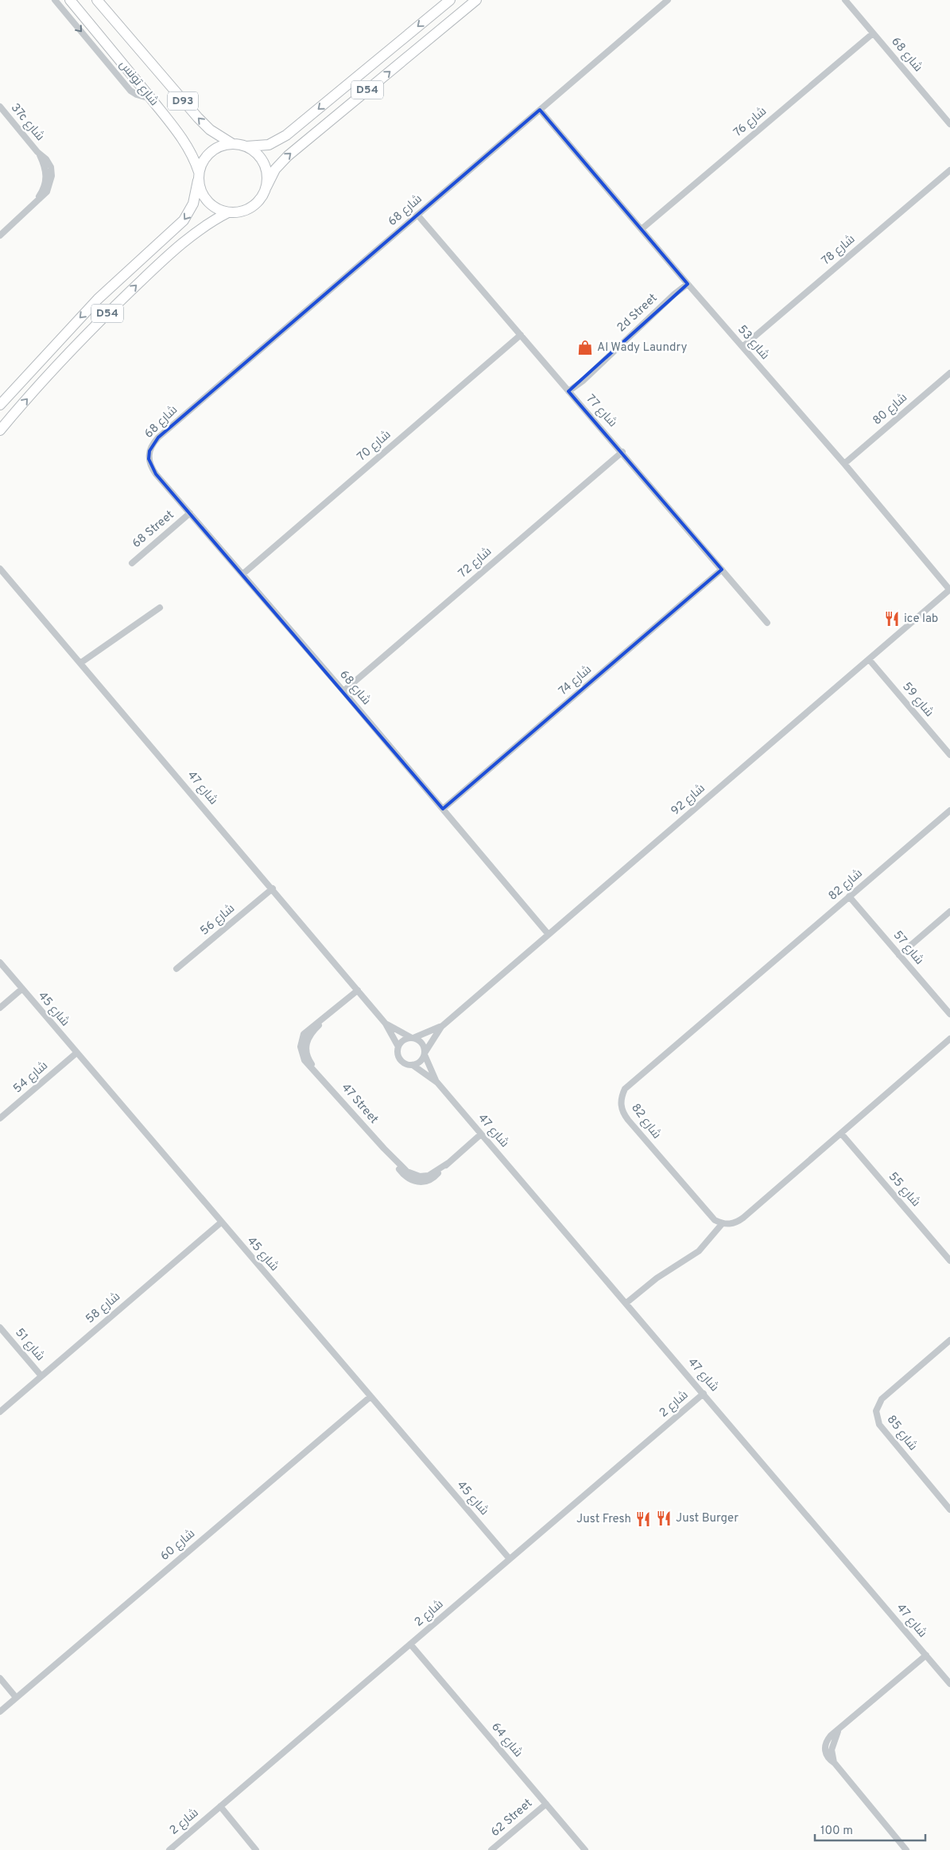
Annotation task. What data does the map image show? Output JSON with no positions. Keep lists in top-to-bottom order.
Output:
{
  "streets": {
    "main road": ["شارع تونس", "D54", "D93"],
    "street": [
      "شارع 68",
      "37c شارع",
      "شارع 76",
      "شارع 78",
      "2d Street",
      "شارع 53",
      "شارع 80",
      "شارع 77",
      "شارع 70",
      "68 Street",
      "شارع 72",
      "شارع 74",
      "شارع 59",
      "شارع 47",
      "شارع 92",
      "شارع 82",
      "شارع 56",
      "شارع 57",
      "شارع 45",
      "شارع 54",
      "47 Street",
      "شارع 55",
      "شارع 58",
      "شارع 51",
      "شارع 2",
      "شارع 85",
      "شارع 60",
      "شارع 64",
      "62 Street"
    ]
  },
  "crossings": [
    ["شارع 68", "شارع 76"],
    ["شارع 68", "شارع 53"],
    ["شارع 68", "شارع 77"],
    ["شارع 68", "شارع 70"],
    ["شارع 68", "68 Street"],
    ["شارع 68", "شارع 72"],
    ["شارع 68", "شارع 74"],
    ["شارع 68", "شارع 92"],
    ["شارع تونس", "D54"],
    ["شارع 76", "شارع 53"],
    ["شارع 78", "شارع 53"],
    ["2d Street", "شارع 53"],
    ["2d Street", "شارع 77"],
    ["شارع 53", "شارع 80"],
    ["شارع 53", "شارع 92"],
    ["شارع 77", "شارع 70"],
    ["شارع 77", "شارع 72"],
    ["شارع 77", "شارع 74"],
    ["شارع 59", "شارع 92"],
    ["شارع 47", "شارع 92"],
    ["شارع 47", "شارع 56"],
    ["شارع 47", "47 Street"],
    ["شارع 47", "شارع 2"],
    ["شارع 82", "شارع 57"],
    ["شارع 45", "شارع 54"],
    ["شارع 45", "شارع 58"],
    ["شارع 45", "شارع 2"],
    ["شارع 45", "شارع 60"],
    ["شارع 58", "شارع 51"],
    ["شارع 2", "شارع 64"],
    ["شارع 64", "62 Street"]
  ],
  "places": {
    "shop": ["Al Wady Laundry"],
    "restaurant": ["ice lab", "Just Burger", "Just Fresh"]
  },
  "scale_bar": "100 m"
}
